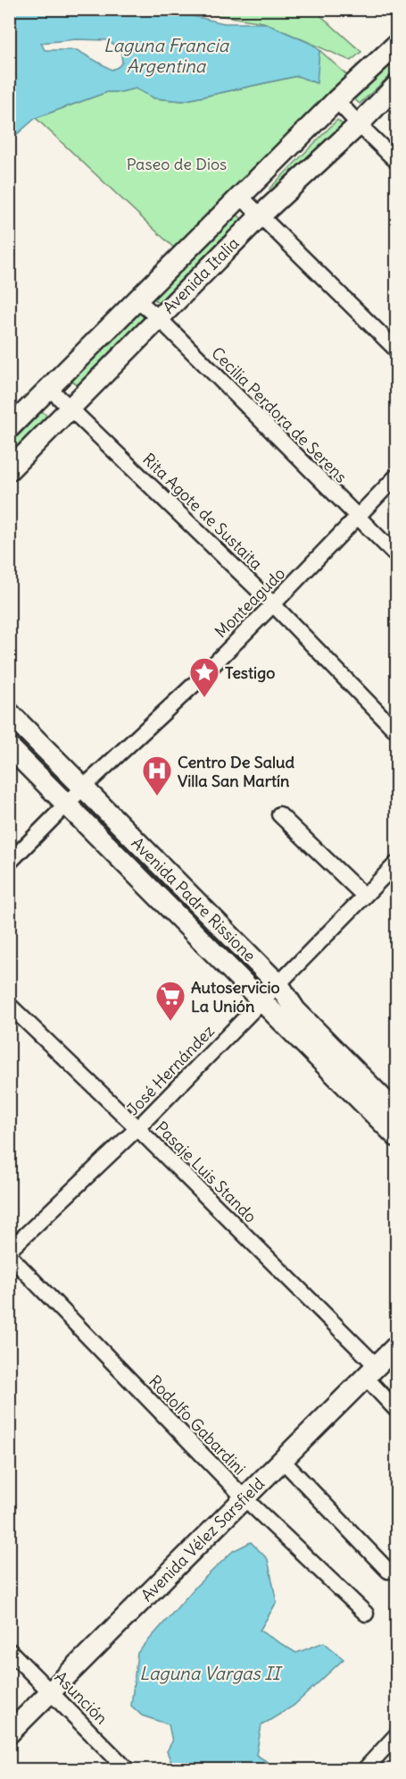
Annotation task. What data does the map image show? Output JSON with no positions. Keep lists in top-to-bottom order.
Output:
{
  "streets": {
    "main road": ["Avenida Italia", "Avenida Padre Rissione", "Avenida Vélez Sarsfield"],
    "street": [
      "Cecilia Perdora de Serens",
      "Rita Agote de Sustaita",
      "Monteagudo",
      "José Hernández",
      "Pasaje Luis Stando",
      "Rodolfo Gabardini",
      "Asunción"
    ]
  },
  "crossings": [
    ["Avenida Italia", "Cecilia Perdora de Serens"],
    ["Avenida Italia", "Rita Agote de Sustaita"],
    ["Cecilia Perdora de Serens", "Monteagudo"],
    ["Rita Agote de Sustaita", "Monteagudo"],
    ["Monteagudo", "Avenida Padre Rissione"],
    ["Avenida Padre Rissione", "José Hernández"],
    ["José Hernández", "Pasaje Luis Stando"],
    ["José Hernández", "Rodolfo Gabardini"],
    ["Pasaje Luis Stando", "Avenida Vélez Sarsfield"],
    ["Rodolfo Gabardini", "Avenida Vélez Sarsfield"],
    ["Avenida Vélez Sarsfield", "Asunción"]
  ],
  "water": ["Laguna Francia Argentina", "Laguna Vargas II"],
  "parks": ["Paseo de Dios"],
  "places": {
    "place": ["Testigo"],
    "hospital": ["Centro De Salud Villa San Martín"],
    "supermarket": ["Autoservicio La Unión"]
  }
}
